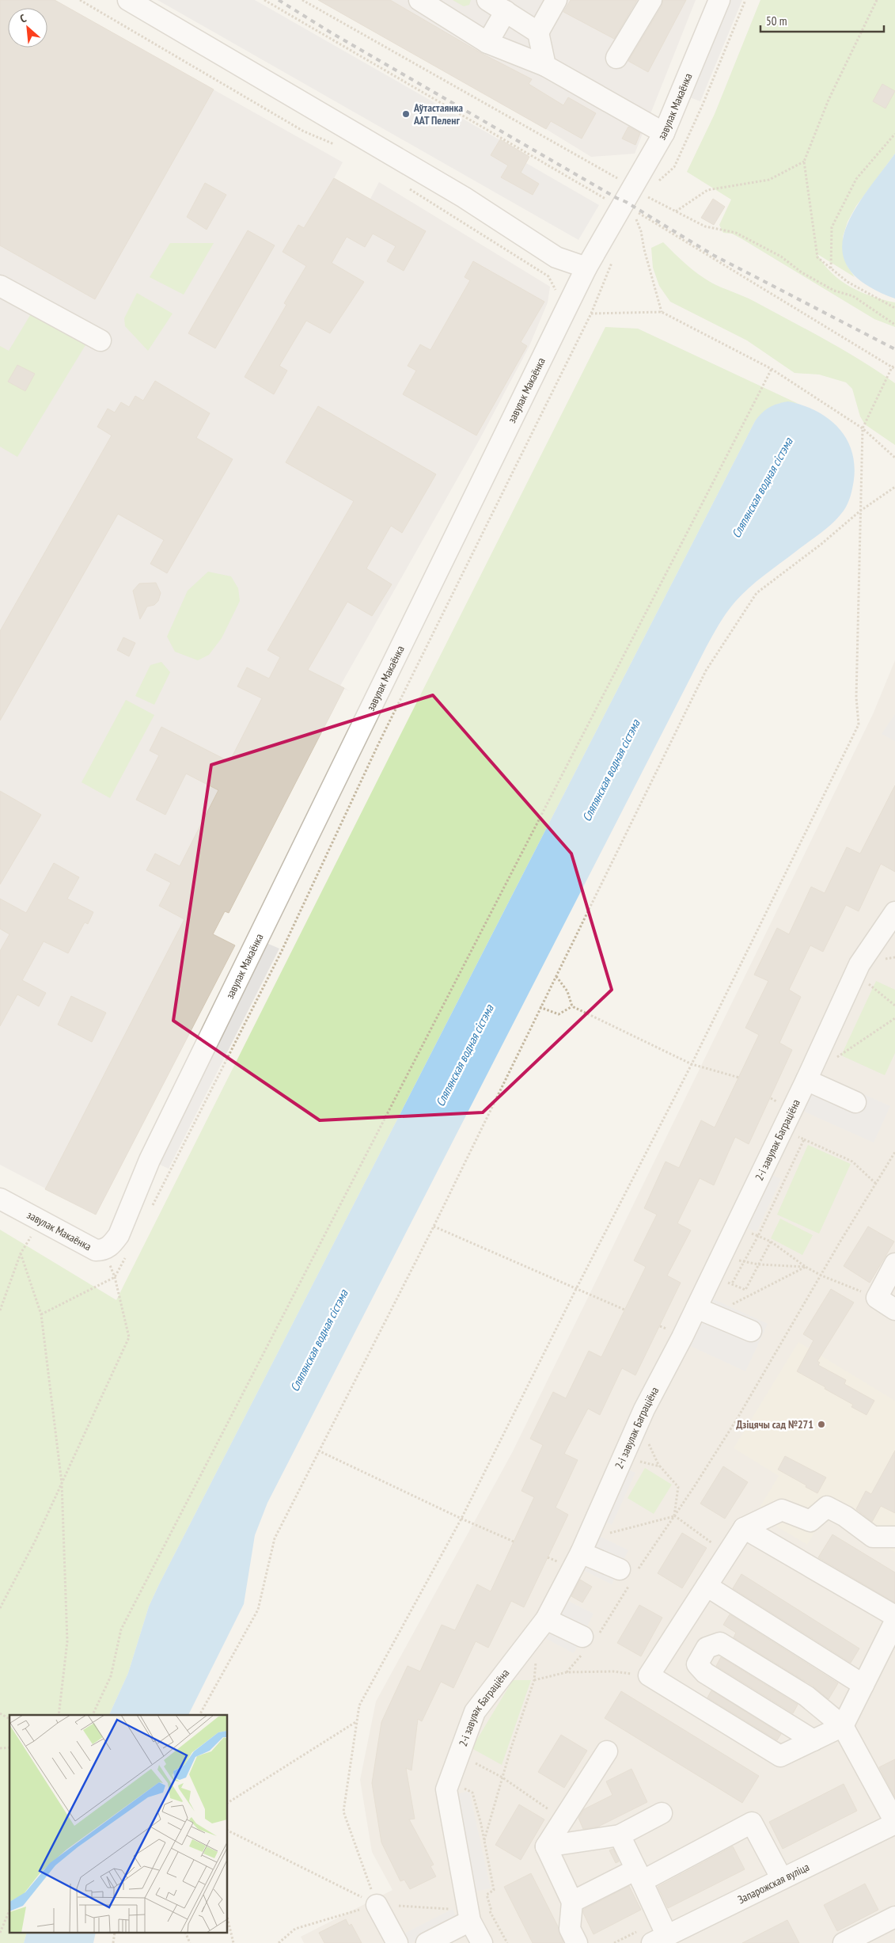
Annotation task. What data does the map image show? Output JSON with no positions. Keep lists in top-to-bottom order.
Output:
{
  "streets": {
    "street": ["завулак Макаёнка", "2-і завулак Баграціёна", "Запарожская вуліца"]
  },
  "water": ["Сляпянская водная сістэма"],
  "places": ["Аўтастаянка ААТ Пеленг", "Дзіцячы сад №271"],
  "scale_bar": "50 m",
  "north": "top left"
}
